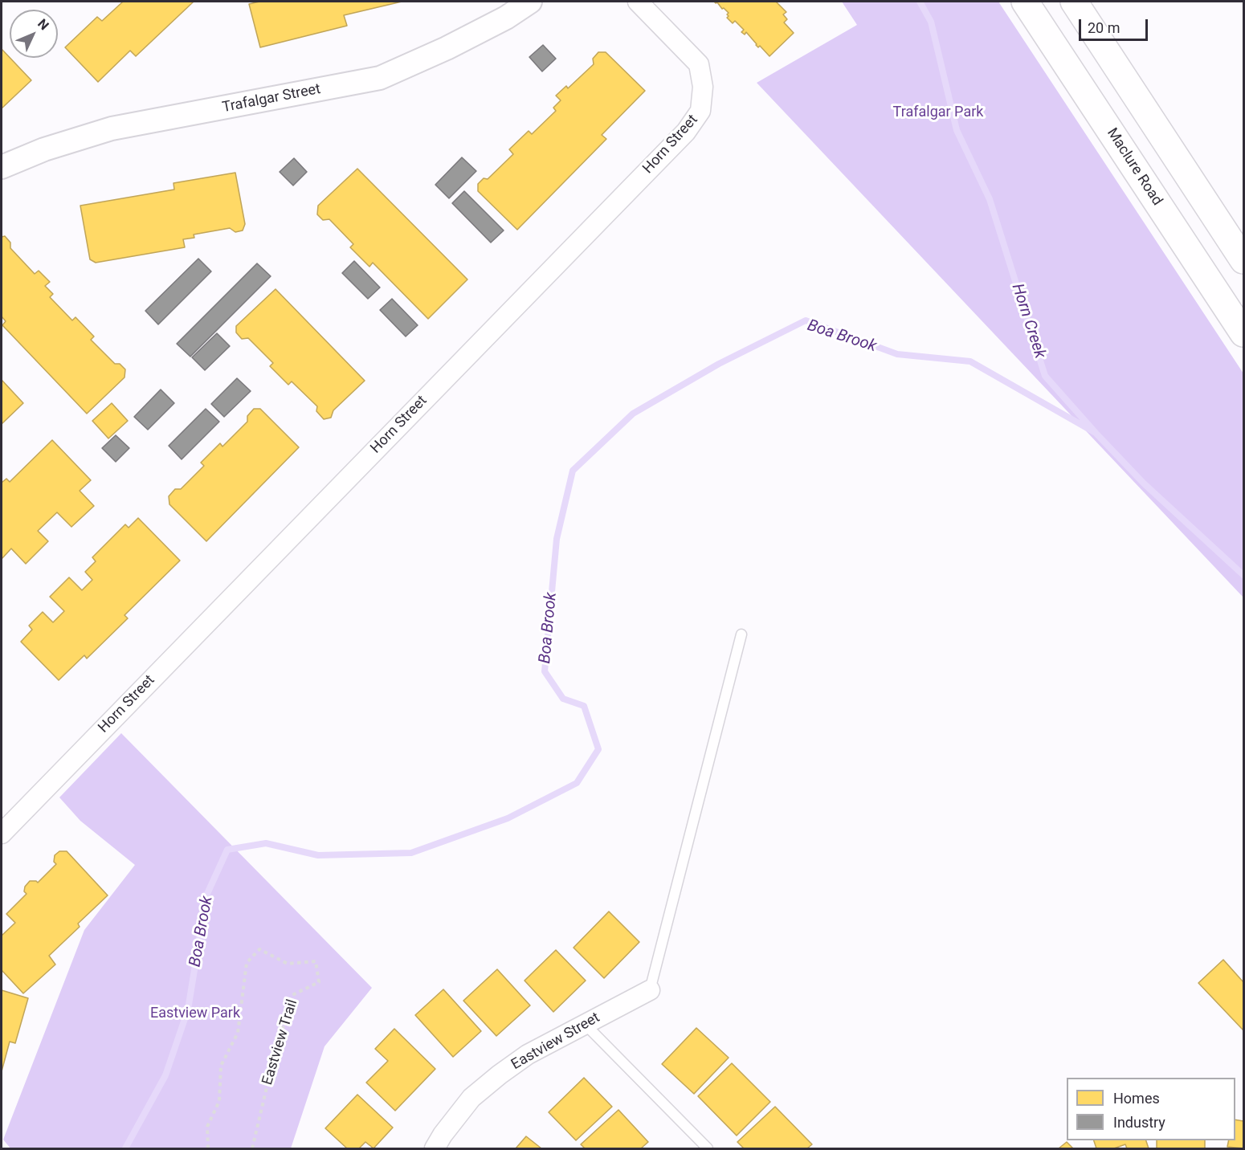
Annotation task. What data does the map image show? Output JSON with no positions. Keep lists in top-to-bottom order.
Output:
{
  "streets": {
    "main road": ["Maclure Road"],
    "street": ["Trafalgar Street", "Horn Street", "Eastview Street"],
    "path": ["Eastview Trail"]
  },
  "water": ["Horn Creek", "Boa Brook"],
  "parks": ["Trafalgar Park", "Eastview Park"],
  "legend": ["Homes", "Industry"],
  "scale_bar": "20 m",
  "north": "top right"
}
